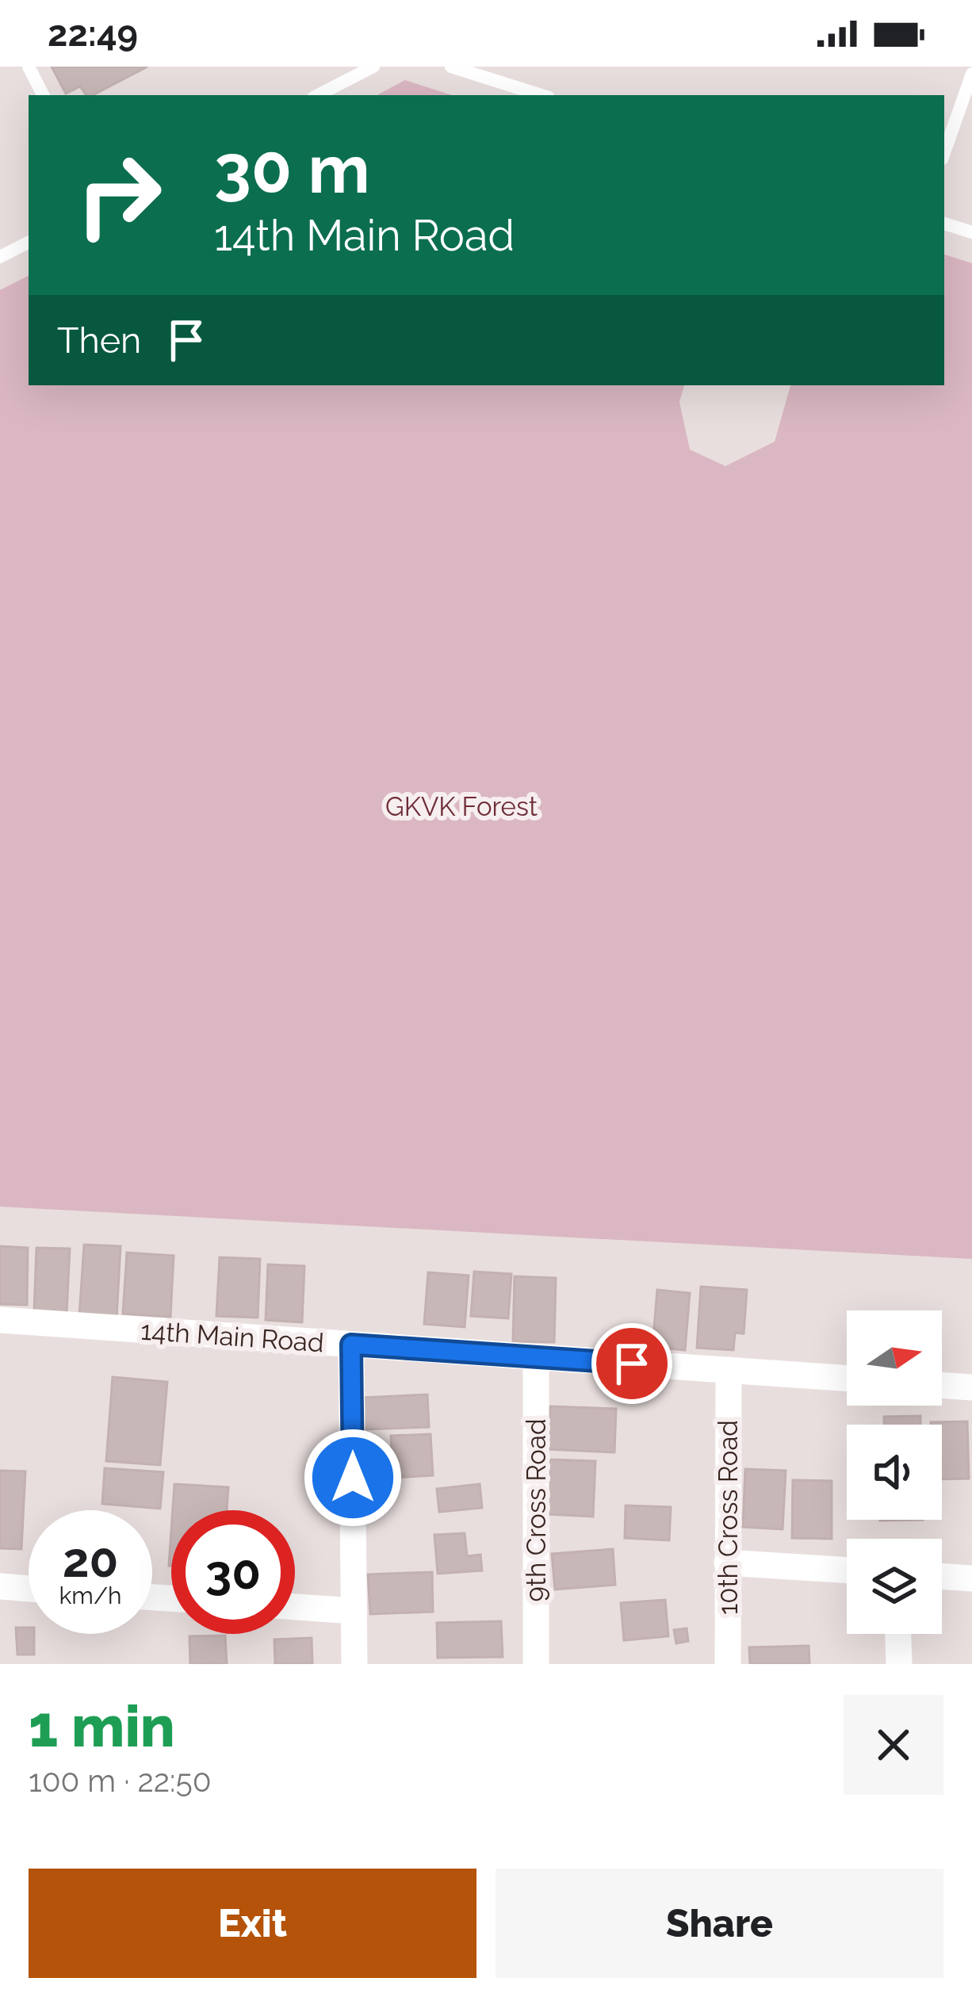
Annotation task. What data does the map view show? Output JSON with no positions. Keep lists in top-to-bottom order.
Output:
{
  "streets": {
    "street": ["14th Main Road", "9th Cross Road", "10th Cross Road"]
  },
  "crossings": [
    ["14th Main Road", "9th Cross Road"],
    ["14th Main Road", "10th Cross Road"]
  ],
  "parks": ["GKVK Forest"],
  "north": "right",
  "page": {
    "status": "22:49",
    "turn": ["30 m", "14th Main Road"],
    "then": "Then",
    "speed": "20 km/h",
    "limit": "30",
    "heading": ["1 min", "100 m · 22:50"],
    "buttons": ["Exit", "Share"]
  }
}
